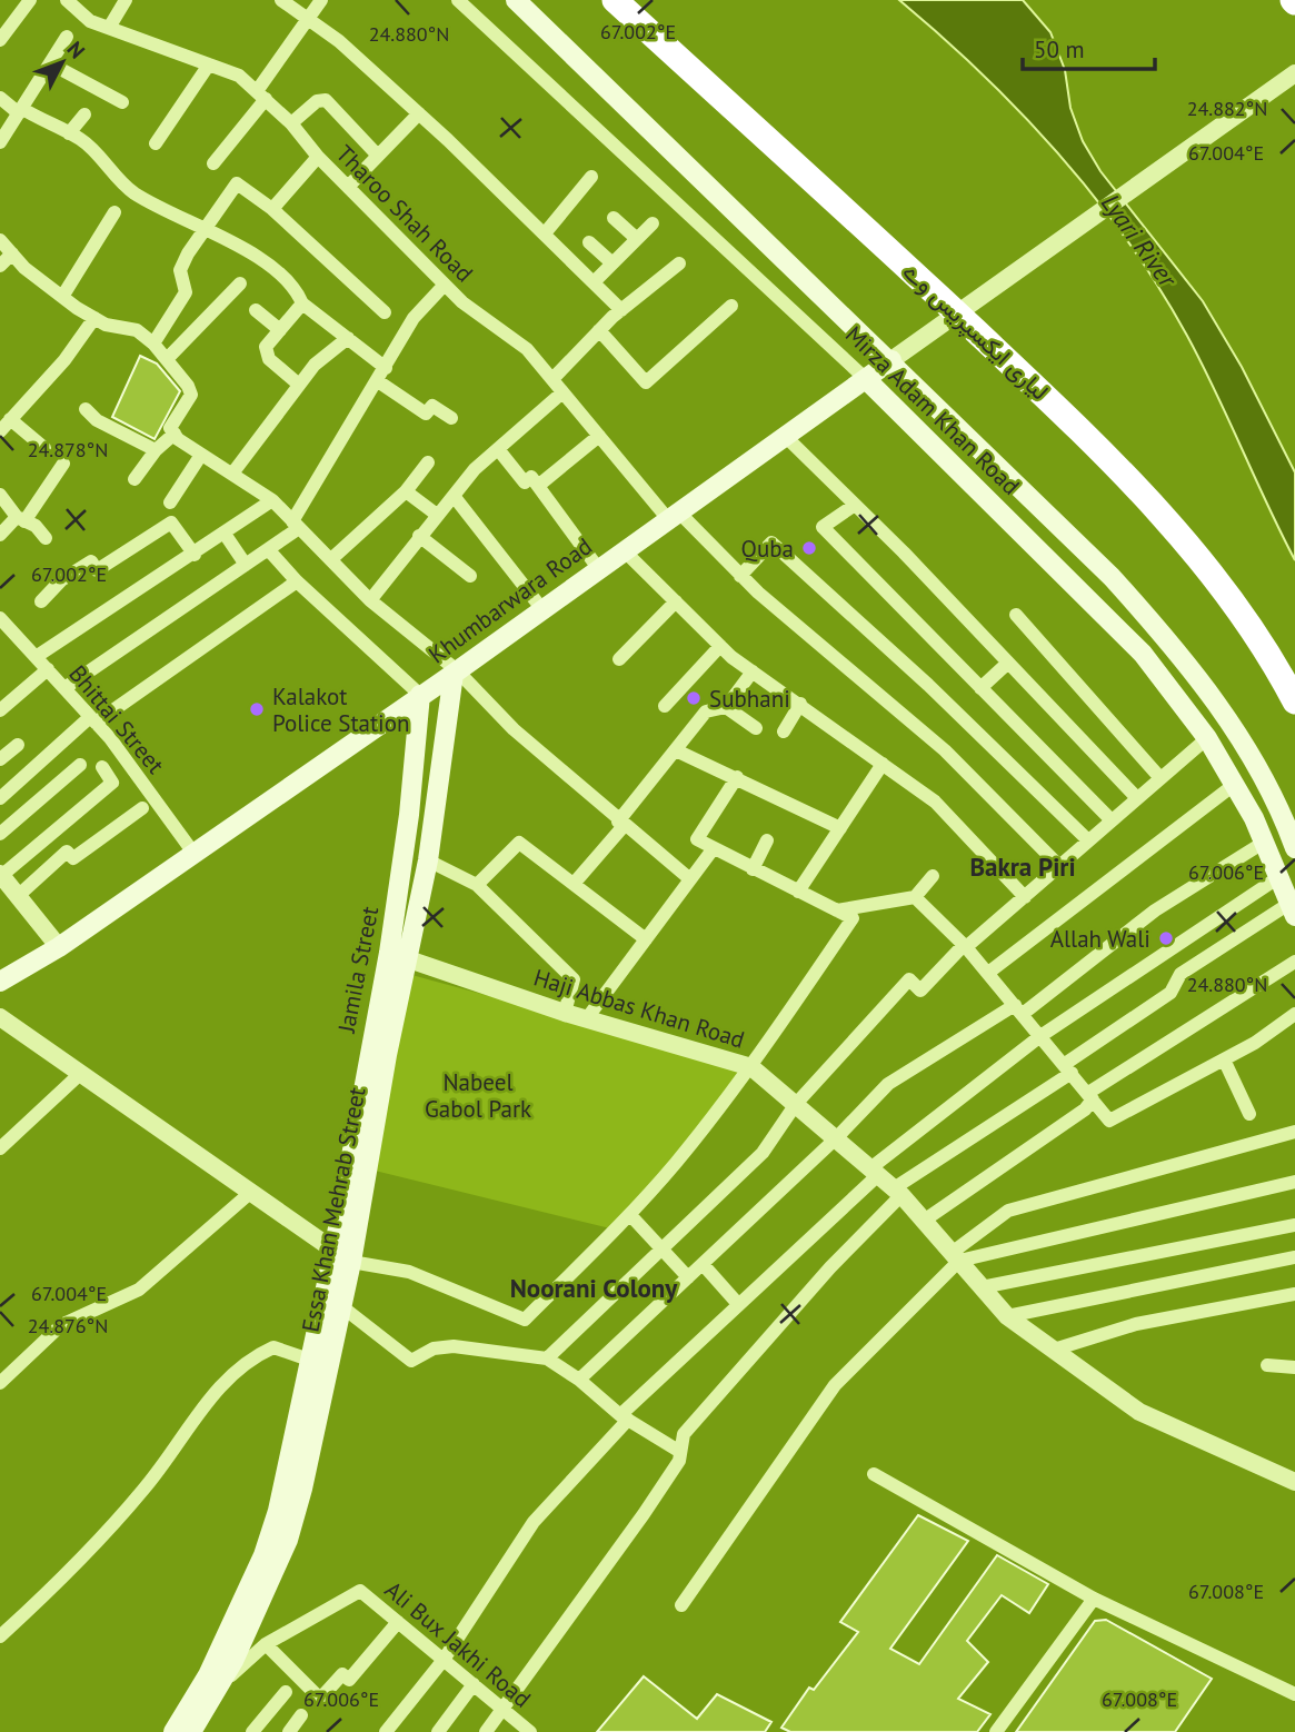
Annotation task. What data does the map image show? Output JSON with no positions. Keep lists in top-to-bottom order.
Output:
{
  "streets": {
    "highway": ["لیاری ایکسپریس وے"],
    "main road": [
      "Mirza Adam Khan Road",
      "Khumbarwara Road",
      "Jamila Street",
      "Essa Khan Mehrab Street"
    ],
    "street": [
      "Tharoo Shah Road",
      "Bhittai Street",
      "Haji Abbas Khan Road",
      "Ali Bux Jakhi Road"
    ]
  },
  "crossings": [
    ["Tharoo Shah Road", "Khumbarwara Road"],
    ["Mirza Adam Khan Road", "Khumbarwara Road"],
    ["Khumbarwara Road", "Bhittai Street"],
    ["Khumbarwara Road", "Jamila Street"],
    ["Khumbarwara Road", "Essa Khan Mehrab Street"],
    ["Jamila Street", "Haji Abbas Khan Road"],
    ["Jamila Street", "Essa Khan Mehrab Street"],
    ["Haji Abbas Khan Road", "Essa Khan Mehrab Street"],
    ["Essa Khan Mehrab Street", "Ali Bux Jakhi Road"]
  ],
  "districts": ["Bakra Piri", "Noorani Colony"],
  "water": ["Lyari River"],
  "parks": ["Nabeel Gabol Park"],
  "places": [
    "Quba",
    "Subhani",
    "Kalakot Police Station",
    "Allah Wali"
  ],
  "scale_bar": "50 m",
  "north": "top right",
  "coordinates": [
    "67.002°E",
    "24.880°N",
    "24.882°N",
    "67.004°E",
    "24.878°N",
    "67.006°E",
    "24.876°N",
    "67.008°E"
  ]
}
